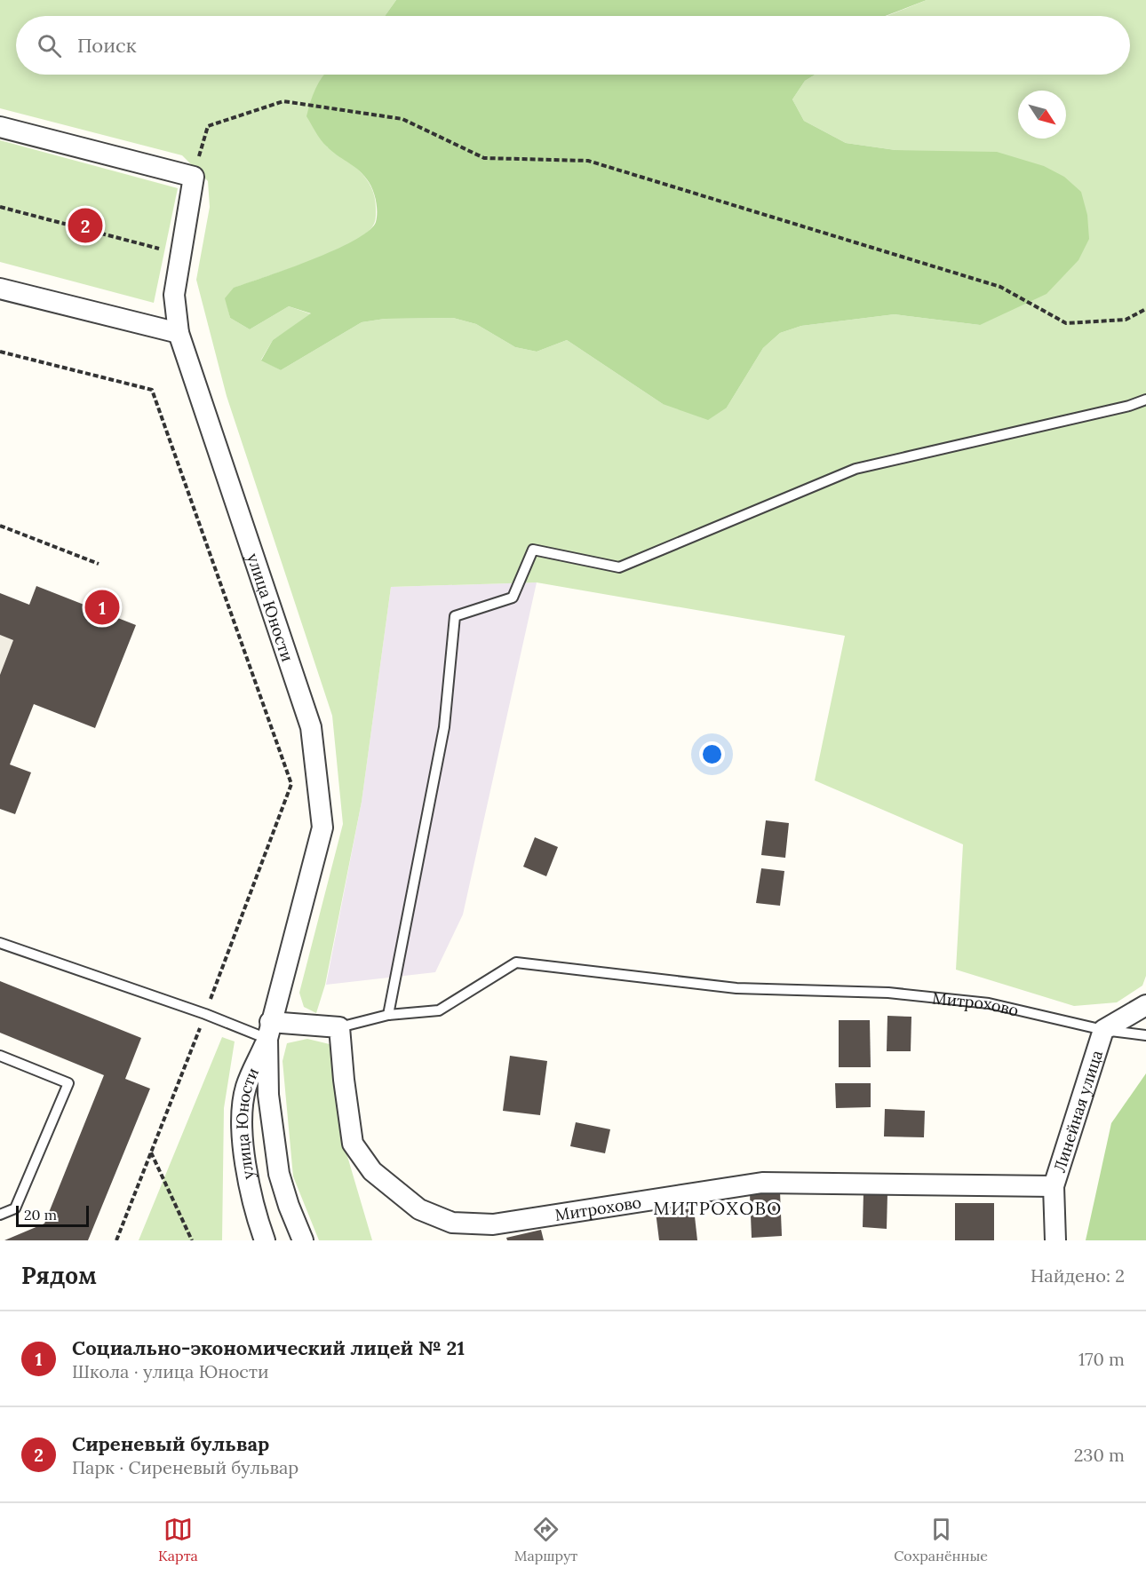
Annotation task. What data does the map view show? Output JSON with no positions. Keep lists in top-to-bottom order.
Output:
{
  "streets": {
    "street": ["улица Юности", "Митрохово", "Линейная улица"]
  },
  "crossings": [
    ["улица Юности", "Митрохово"],
    ["Митрохово", "Линейная улица"]
  ],
  "districts": ["МИТРОХОВО"],
  "scale_bar": "20 m",
  "north": "bottom right",
  "page": {
    "search": "Поиск",
    "pins": ["2", "1"],
    "scale": "20 m",
    "heading": ["Рядом", "Найдено: 2"],
    "list": [
      {
        "mark": "1",
        "name": "Социально-экономический лицей № 21",
        "note": "Школа · улица Юности",
        "value": "170 m"
      },
      {
        "mark": "2",
        "name": "Сиреневый бульвар",
        "note": "Парк · Сиреневый бульвар",
        "value": "230 m"
      }
    ],
    "nav": ["Карта", "Маршрут", "Сохранённые"]
  }
}
